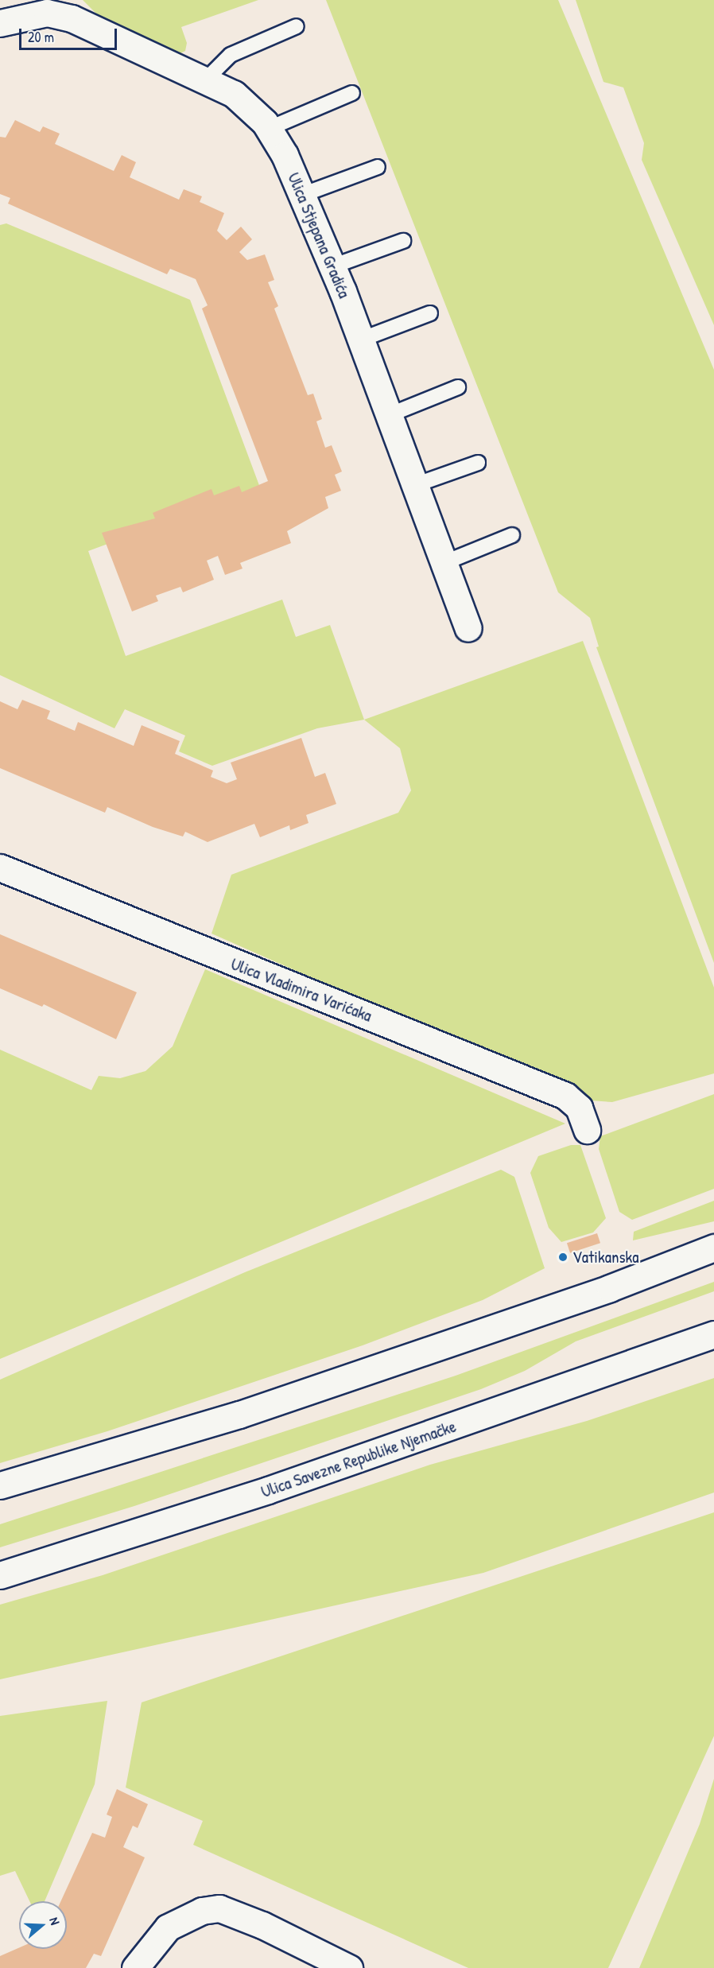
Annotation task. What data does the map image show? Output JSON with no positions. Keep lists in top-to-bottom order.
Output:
{
  "streets": {
    "street": ["Ulica Stjepana Gradića", "Ulica Vladimira Varićaka", "Ulica Savezne Republike Njemačke"]
  },
  "places": ["Vatikanska"],
  "scale_bar": "20 m",
  "north": "right"
}
